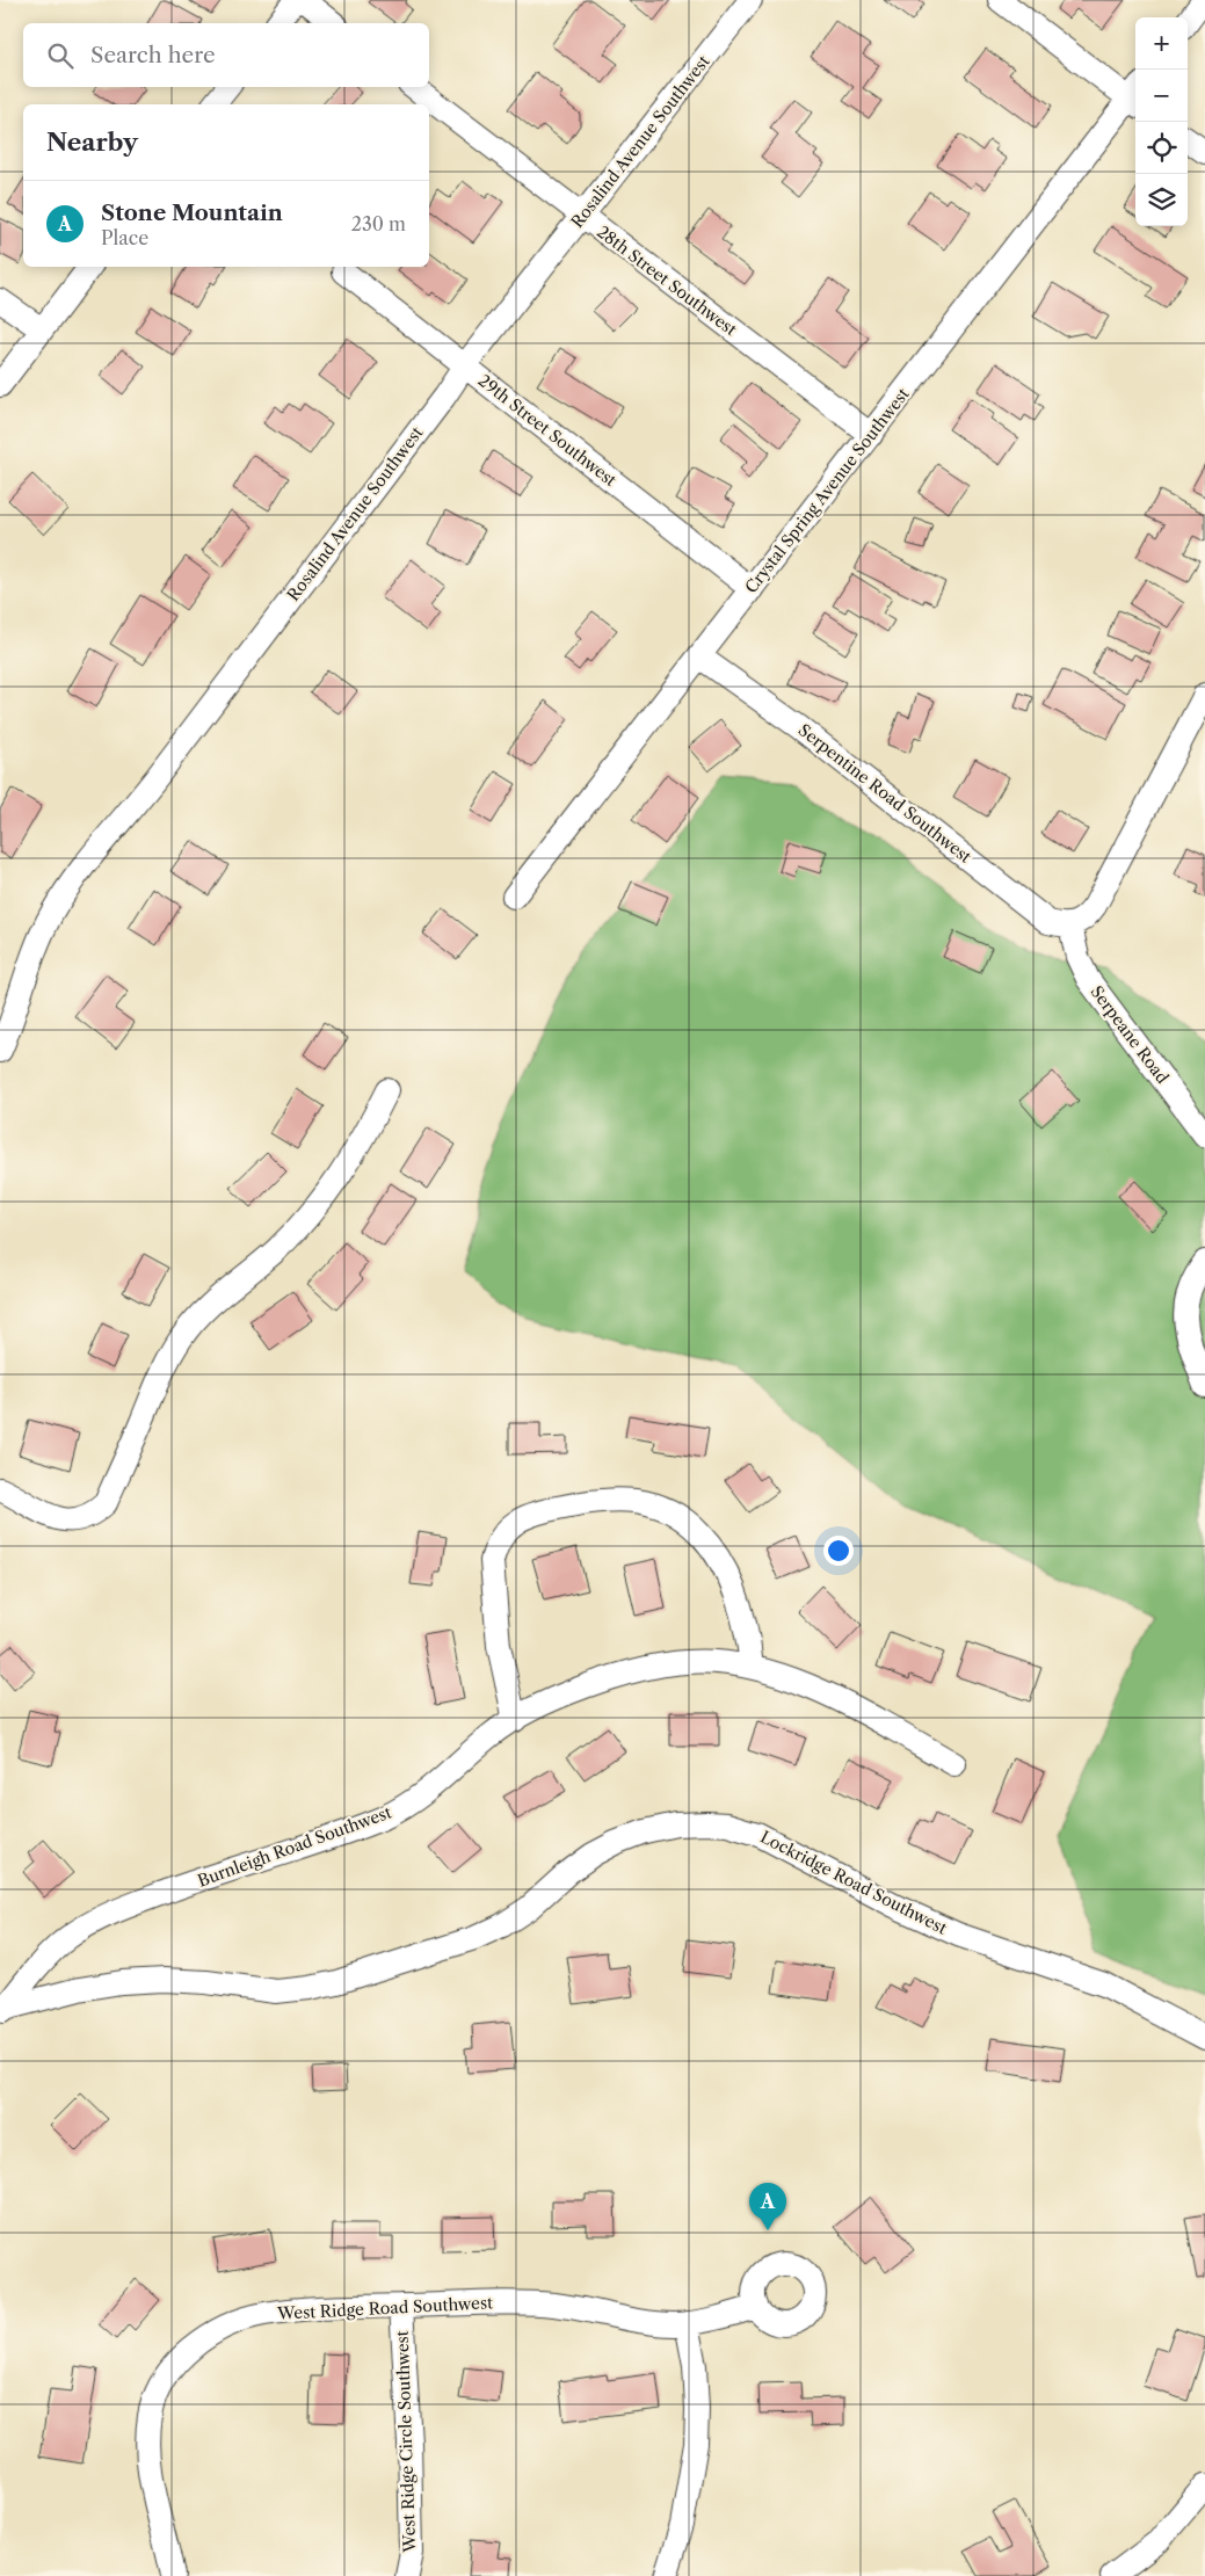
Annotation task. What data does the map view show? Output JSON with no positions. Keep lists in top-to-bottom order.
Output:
{
  "streets": {
    "street": [
      "Rosalind Avenue Southwest",
      "28th Street Southwest",
      "29th Street Southwest",
      "Crystal Spring Avenue Southwest",
      "Serpentine Road Southwest",
      "Serpeane Road",
      "Burnleigh Road Southwest",
      "Lockridge Road Southwest",
      "West Ridge Road Southwest",
      "West Ridge Circle Southwest"
    ]
  },
  "crossings": [
    ["Rosalind Avenue Southwest", "28th Street Southwest"],
    ["Rosalind Avenue Southwest", "29th Street Southwest"],
    ["28th Street Southwest", "Crystal Spring Avenue Southwest"],
    ["29th Street Southwest", "Crystal Spring Avenue Southwest"],
    ["Crystal Spring Avenue Southwest", "Serpentine Road Southwest"],
    ["Serpentine Road Southwest", "Serpeane Road"],
    ["Burnleigh Road Southwest", "Lockridge Road Southwest"],
    ["West Ridge Road Southwest", "West Ridge Circle Southwest"]
  ],
  "page": {
    "map_buttons": ["+", "−"],
    "search": "Search here",
    "heading": "Nearby",
    "list": [
      {
        "mark": "A",
        "name": "Stone Mountain",
        "note": "Place",
        "value": "230 m"
      }
    ],
    "pins": "A"
  }
}
